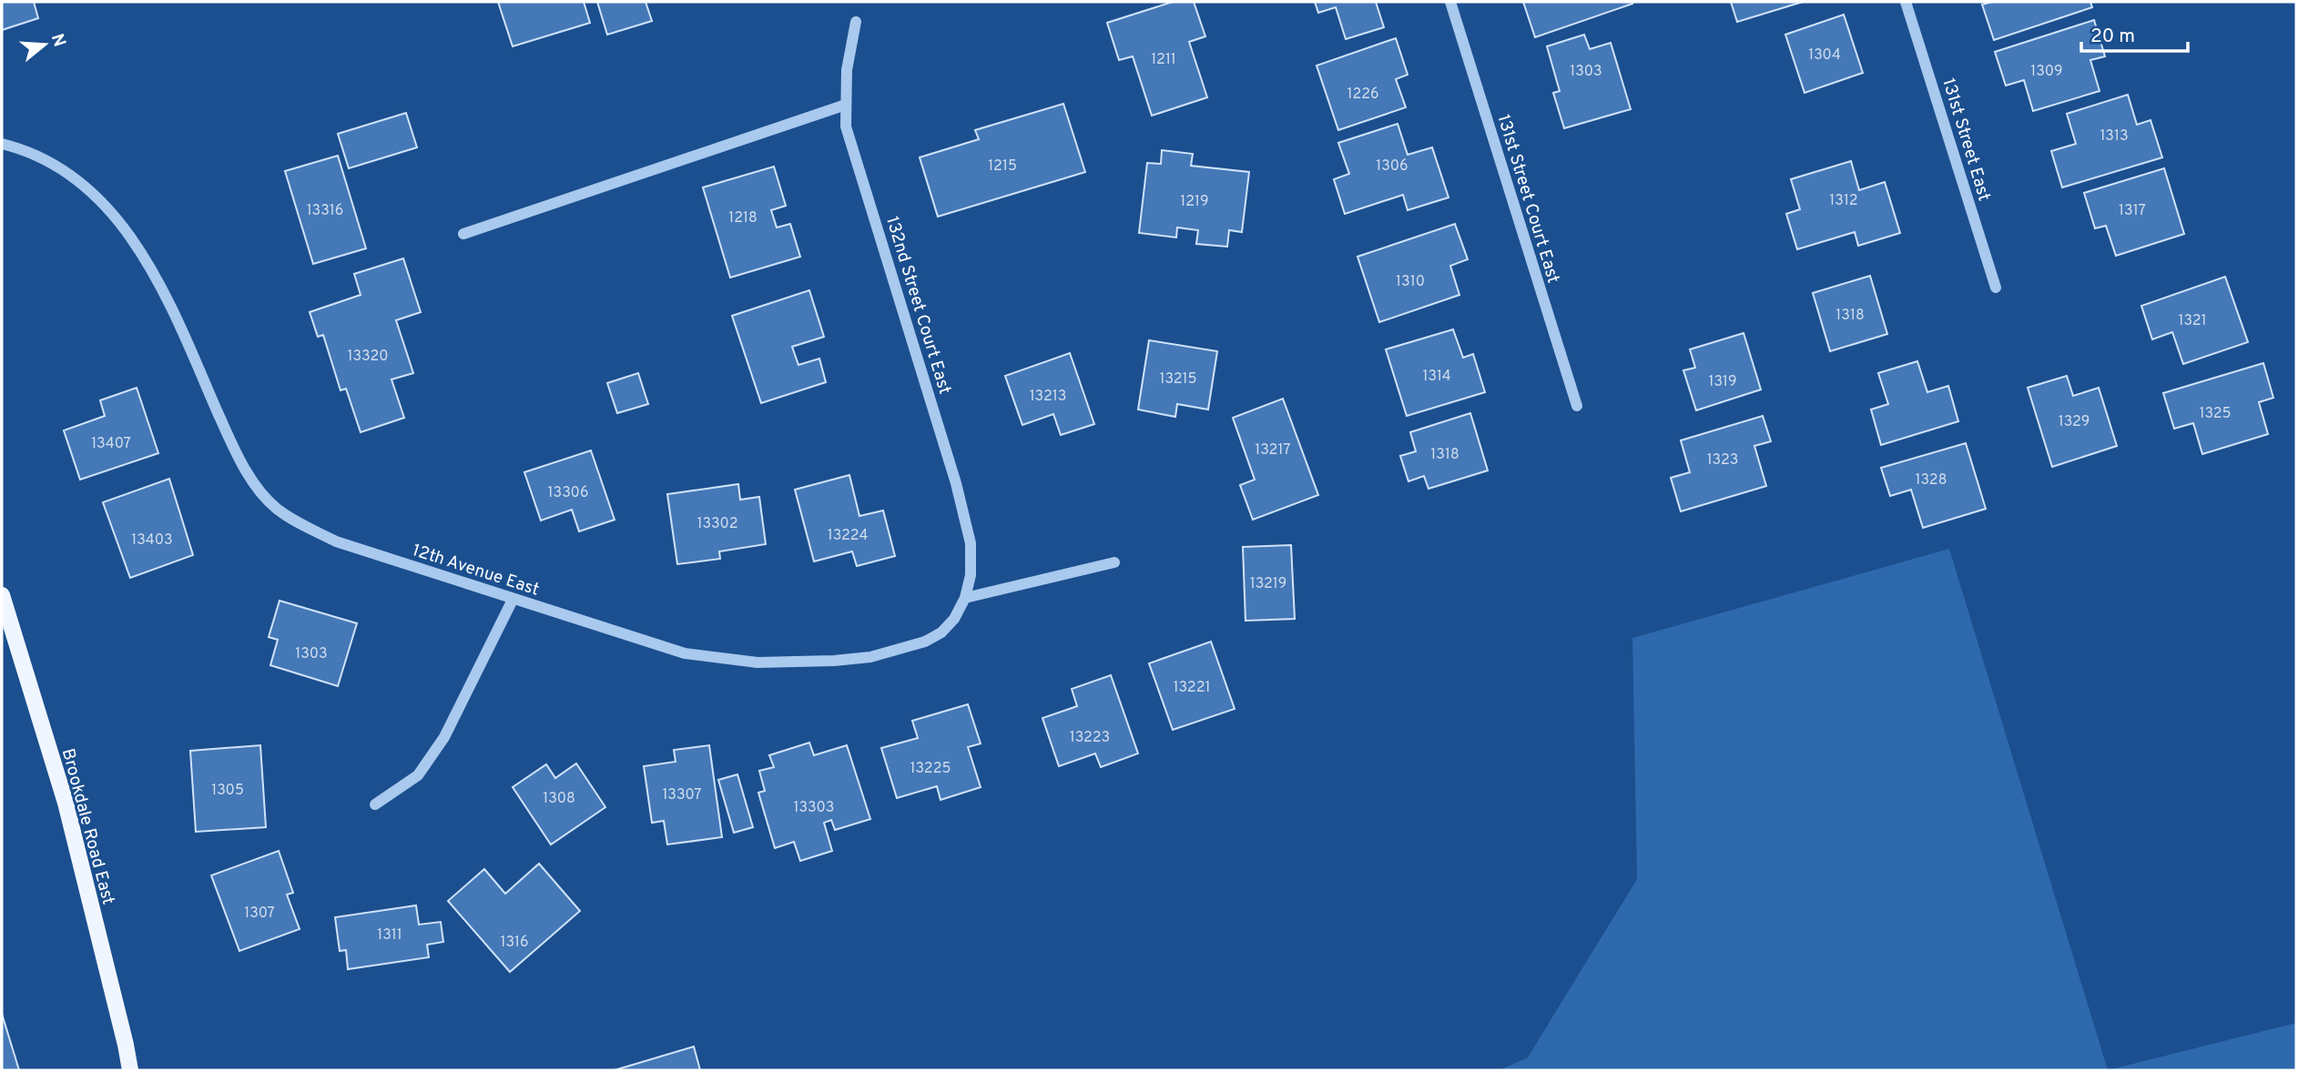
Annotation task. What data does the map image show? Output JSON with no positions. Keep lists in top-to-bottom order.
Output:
{
  "streets": {
    "main road": ["Brookdale Road East"],
    "street": [
      "131st Street East",
      "131st Street Court East",
      "132nd Street Court East",
      "12th Avenue East"
    ]
  },
  "crossings": [
    ["132nd Street Court East", "12th Avenue East"]
  ],
  "house_numbers": [
    "1304",
    "1211",
    "1303",
    "1309",
    "1226",
    "1313",
    "1215",
    "1306",
    "1312",
    "1219",
    "13316",
    "1317",
    "1218",
    "1310",
    "1318",
    "1321",
    "13320",
    "1314",
    "13215",
    "1319",
    "13213",
    "1325",
    "1329",
    "13407",
    "13217",
    "1318",
    "1323",
    "1328",
    "13306",
    "13302",
    "13224",
    "13403",
    "13219",
    "1303",
    "13221",
    "13223",
    "13225",
    "1305",
    "13307",
    "1308",
    "13303",
    "1307",
    "1311",
    "1316"
  ],
  "scale_bar": "20 m",
  "north": "right"
}
